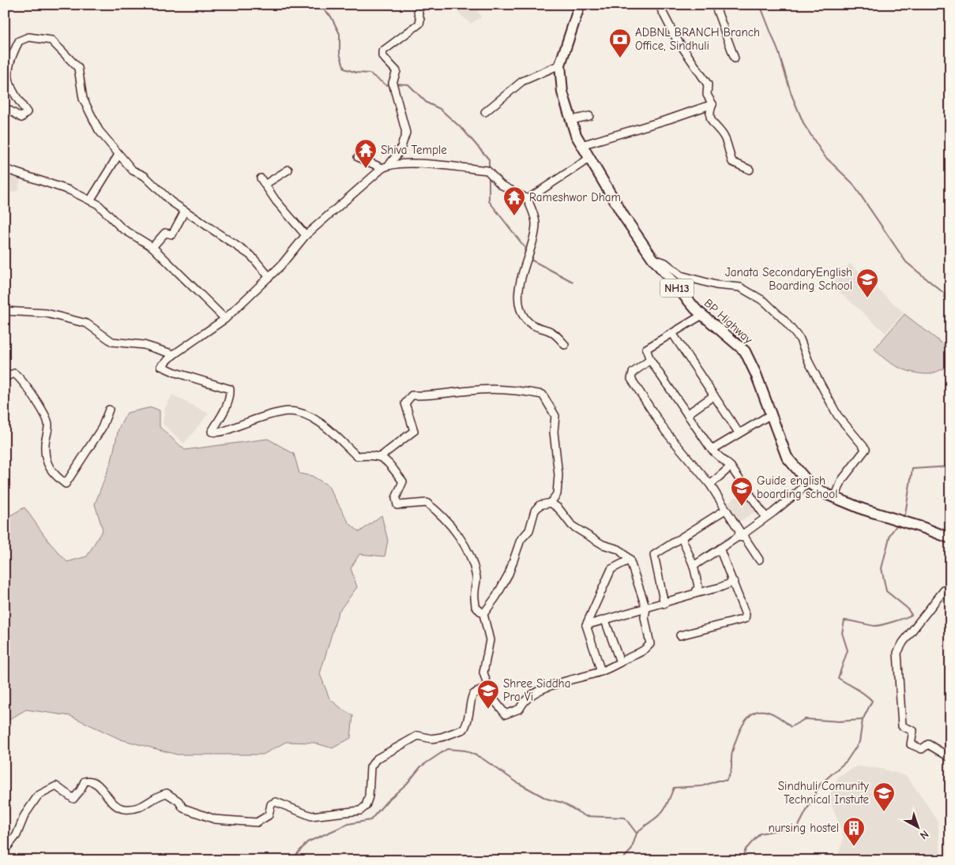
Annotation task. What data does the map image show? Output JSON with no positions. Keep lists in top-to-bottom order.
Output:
{
  "streets": {
    "highway": ["NH13", "BP Highway"]
  },
  "places": {
    "bank": ["ADBNL BRANCH Branch Office, Sindhuli"],
    "temple": ["Shiva Temple", "Rameshwor Dham"],
    "school or university": [
      "Janata SecondaryEnglish Boarding School",
      "Guide english boarding school",
      "Shree Siddha Pra Vi",
      "Sindhuli Comunity Technical Instute"
    ],
    "building": ["nursing hostel"]
  },
  "north": "bottom right"
}
